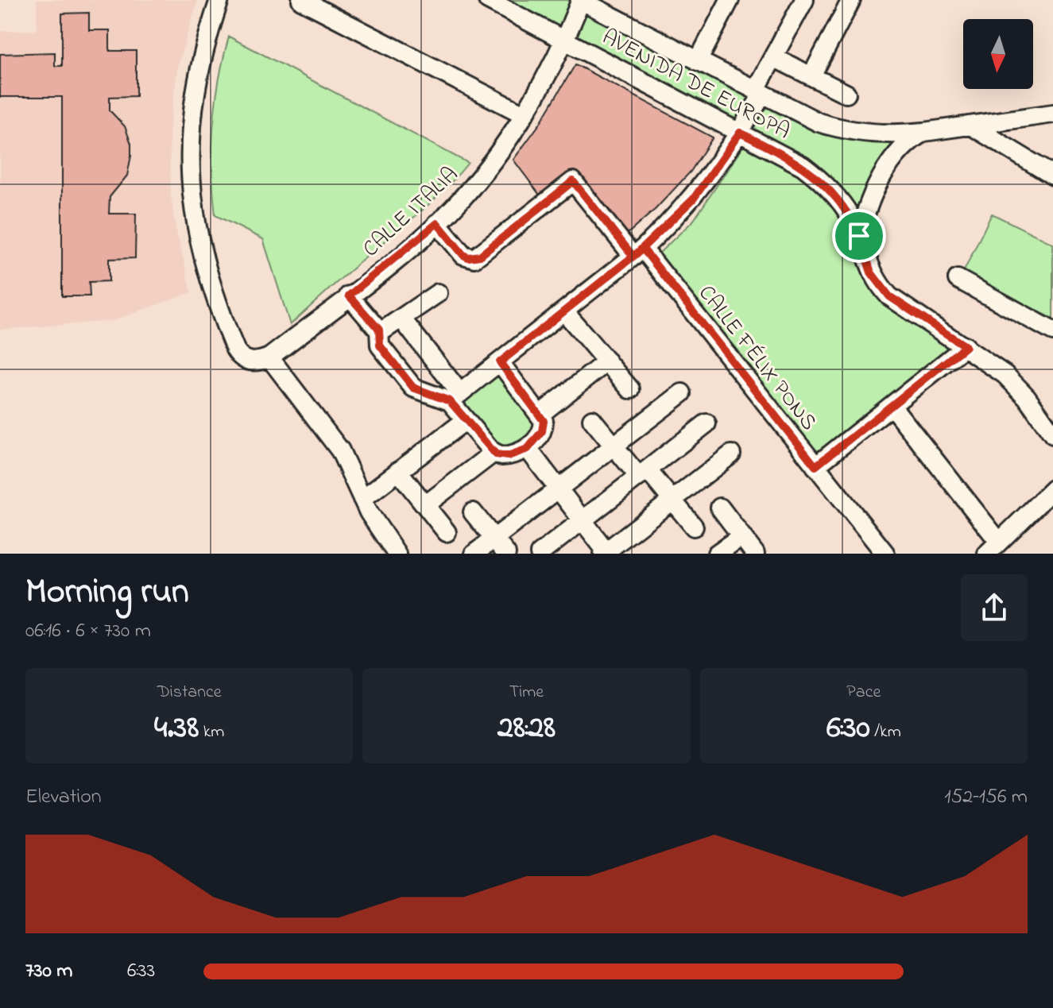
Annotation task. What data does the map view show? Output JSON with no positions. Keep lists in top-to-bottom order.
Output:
{
  "streets": {
    "street": ["AVENIDA DE EUROPA", "CALLE ITALIA", "CALLE FÉLIX PONS"]
  },
  "crossings": [
    ["AVENIDA DE EUROPA", "CALLE ITALIA"],
    ["CALLE ITALIA", "CALLE FÉLIX PONS"]
  ],
  "north": "bottom",
  "page": {
    "heading": ["Morning run", "06:16 · 6 × 730 m"],
    "stats": [
      ["Distance", "4.38 km"],
      ["Time", "28:28"],
      ["Pace", "6:30 /km"]
    ],
    "chart": ["Elevation", "152–156 m"],
    "list": [
      {
        "name": "730 m",
        "note": "6:33"
      }
    ]
  }
}
